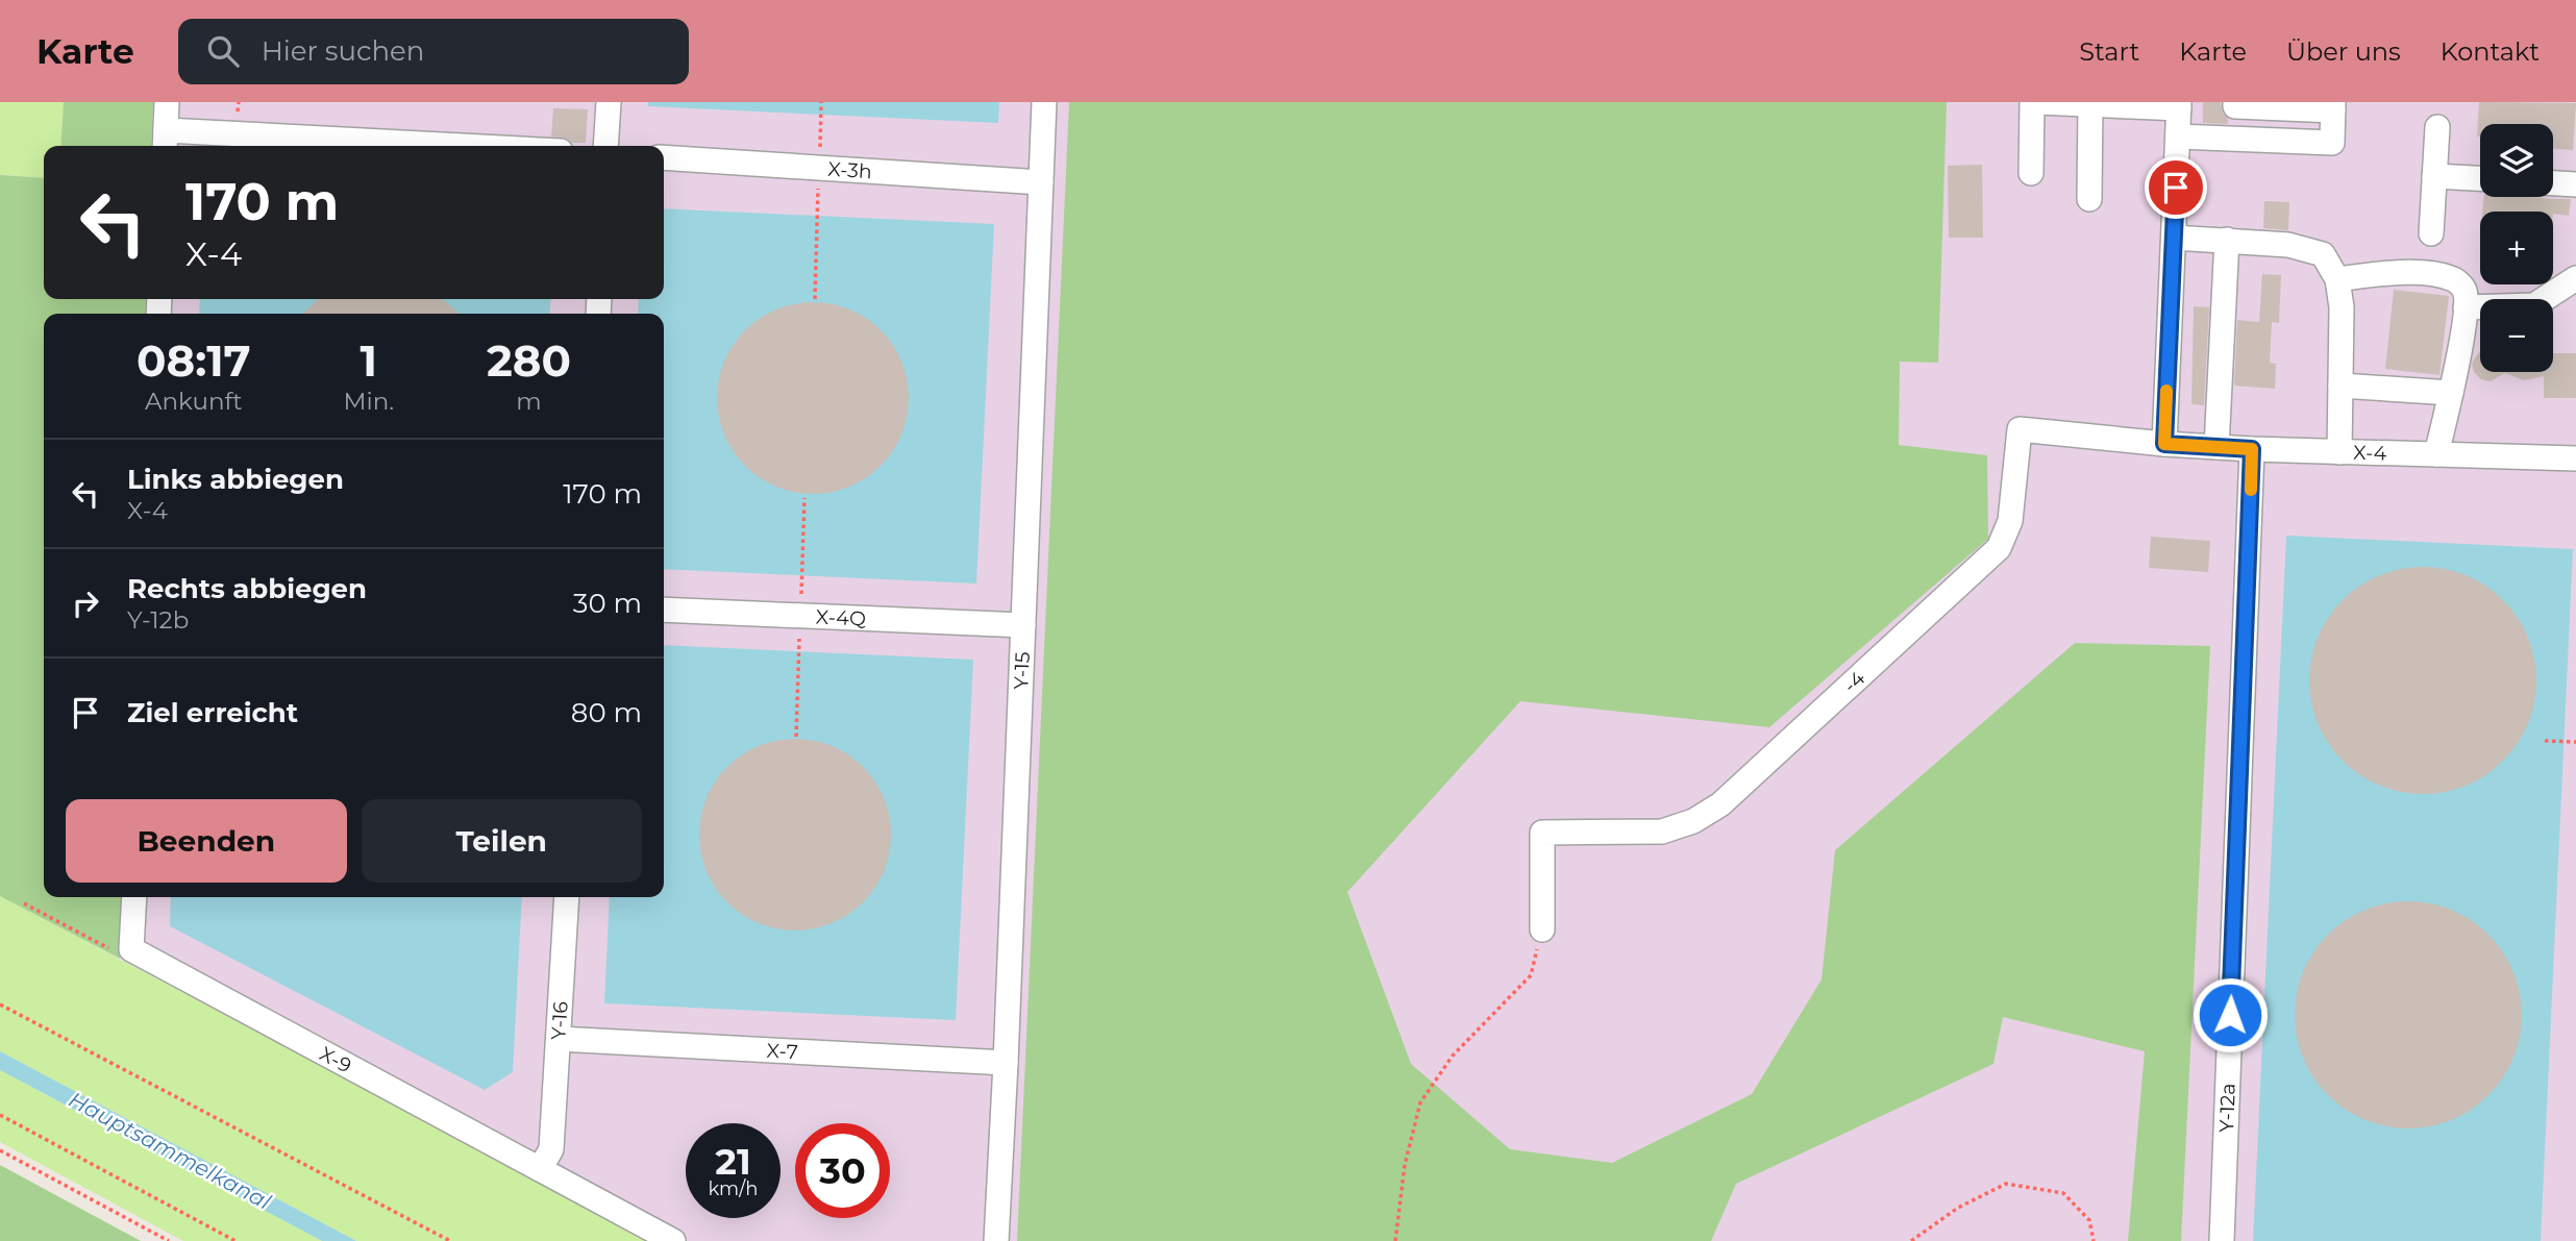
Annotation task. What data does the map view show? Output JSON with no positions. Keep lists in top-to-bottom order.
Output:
{
  "streets": {
    "street": [
      "X-3h",
      "X-4",
      "X-4Q",
      "Y-15",
      "-4",
      "Y-16",
      "X-7",
      "X-9",
      "Y-12a"
    ]
  },
  "crossings": [
    ["X-3h", "Y-15"],
    ["X-4", "-4"],
    ["X-4", "Y-12a"],
    ["X-4Q", "Y-15"],
    ["Y-15", "X-7"],
    ["Y-16", "X-7"],
    ["Y-16", "X-9"]
  ],
  "water": ["Hauptsammelkanal"],
  "page": {
    "header": "Karte",
    "search": "Hier suchen",
    "nav": [
      "Start",
      "Karte",
      "Über uns",
      "Kontakt"
    ],
    "map_buttons": ["+", "−"],
    "turn": ["170 m", "X-4"],
    "eta": [
      "08:17",
      "Ankunft",
      "1",
      "Min.",
      "280",
      "m"
    ],
    "list": [
      {
        "name": "Links abbiegen",
        "note": "X-4",
        "value": "170 m"
      },
      {
        "name": "Rechts abbiegen",
        "note": "Y-12b",
        "value": "30 m"
      },
      {
        "name": "Ziel erreicht",
        "value": "80 m"
      }
    ],
    "buttons": ["Beenden", "Teilen"],
    "speed": "21 km/h",
    "limit": "30"
  }
}
